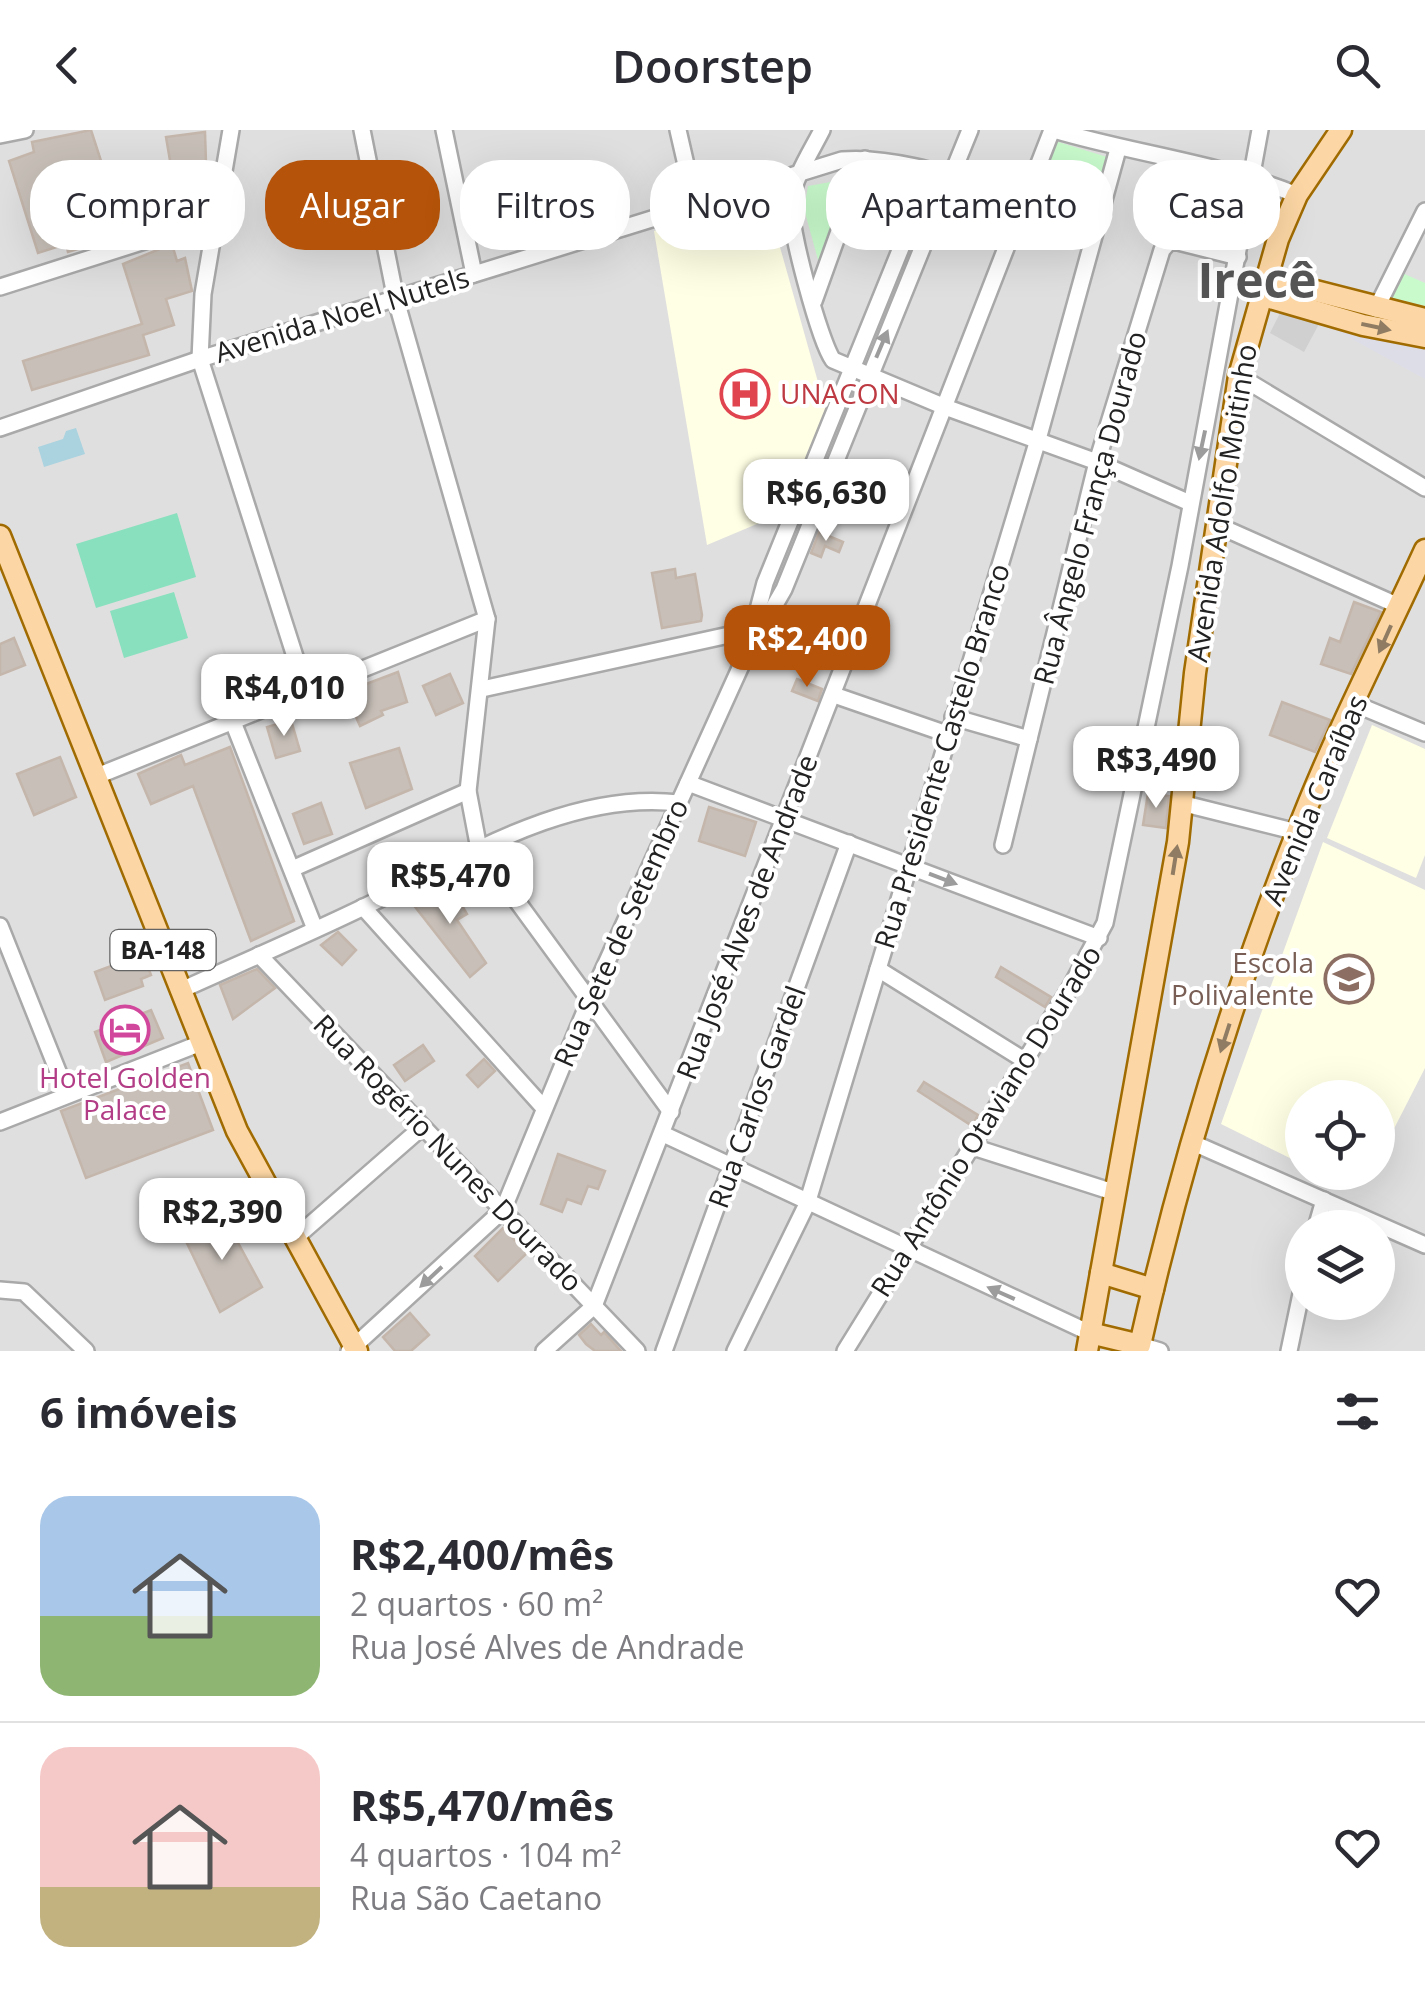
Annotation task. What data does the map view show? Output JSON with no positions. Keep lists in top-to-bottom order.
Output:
{
  "streets": {
    "main road": ["Avenida Adolfo Moitinho", "Avenida Caraíbas", "BA-148"],
    "street": [
      "Avenida Noel Nutels",
      "Rua Ângelo França Dourado",
      "Rua Presidente Castelo Branco",
      "Rua José Alves de Andrade",
      "Rua Sete de Setembro",
      "Rua Carlos Gardel",
      "Rua Antônio Otaviano Dourado",
      "Rua Rogério Nunes Dourado"
    ]
  },
  "crossings": [
    ["Avenida Adolfo Moitinho", "Rua Ângelo França Dourado"],
    ["Avenida Adolfo Moitinho", "Rua Antônio Otaviano Dourado"],
    ["Rua José Alves de Andrade", "Rua Rogério Nunes Dourado"],
    ["Rua Sete de Setembro", "Rua Rogério Nunes Dourado"]
  ],
  "one_way": ["Avenida Caraíbas"],
  "districts": ["Irecê"],
  "places": {
    "hospital": ["UNACON"],
    "school or university": ["Escola Polivalente"],
    "hotel": ["Hotel Golden Palace"]
  },
  "page": {
    "header": "Doorstep",
    "chip": [
      "Comprar",
      "Alugar",
      "Filtros",
      "Novo",
      "Apartamento",
      "Casa"
    ],
    "price": [
      "R$6,630",
      "R$2,400",
      "R$4,010",
      "R$3,490",
      "R$5,470",
      "R$2,390"
    ],
    "heading": "6 imóveis",
    "list": [
      {
        "name": "R$2,400/mês",
        "note": "2 quartos · 60 m² · Rua José Alves de Andrade"
      },
      {
        "name": "R$5,470/mês",
        "note": "4 quartos · 104 m² · Rua São Caetano"
      }
    ]
  }
}
